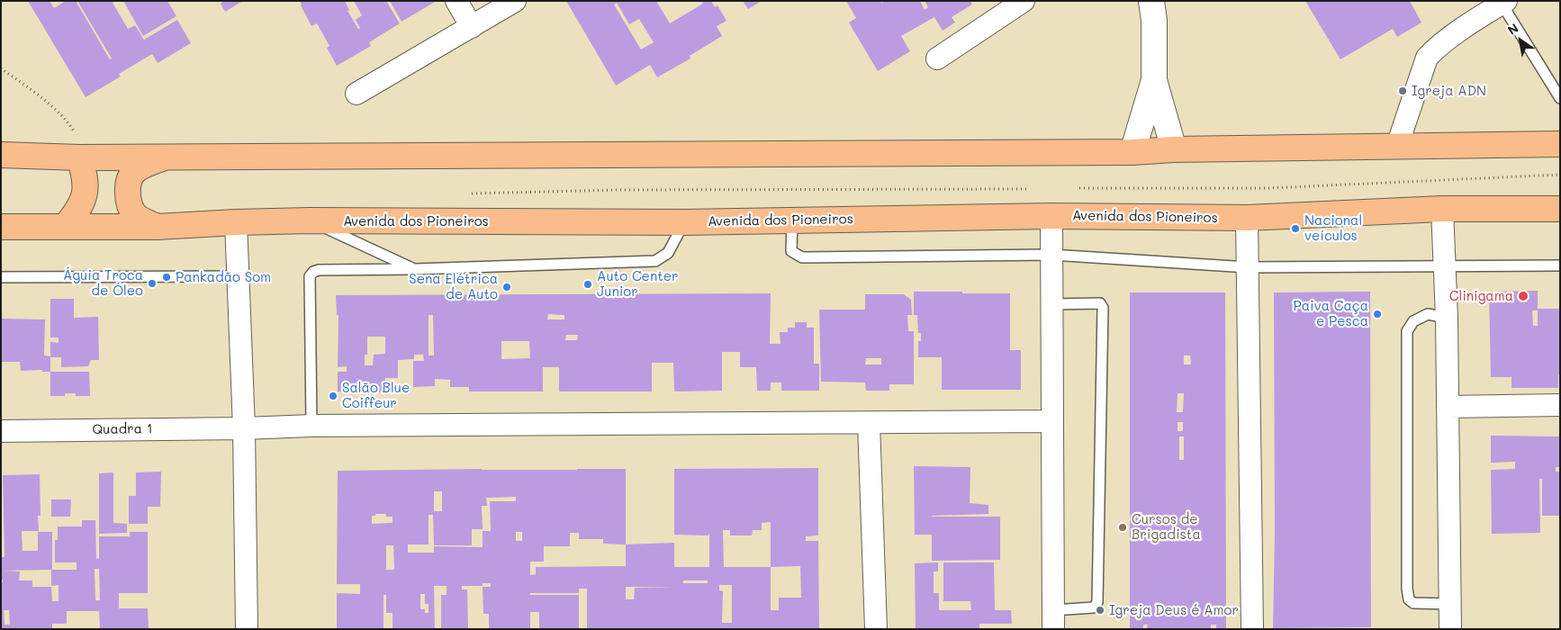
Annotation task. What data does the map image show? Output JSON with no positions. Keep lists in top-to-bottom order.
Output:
{
  "streets": {
    "main road": ["Avenida dos Pioneiros"],
    "street": ["Quadra 1"]
  },
  "places": [
    "Igreja ADN",
    "Nacional veículos",
    "Pankadão Som",
    "Águia Troca de Óleo",
    "Auto Center Junior",
    "Sena Elétrica de Auto",
    "Clinigama",
    "Paiva Caça e Pesca",
    "Salão Blue Coiffeur",
    "Cursos de Brigadista",
    "Igreja Deus é Amor"
  ],
  "north": "top left"
}
